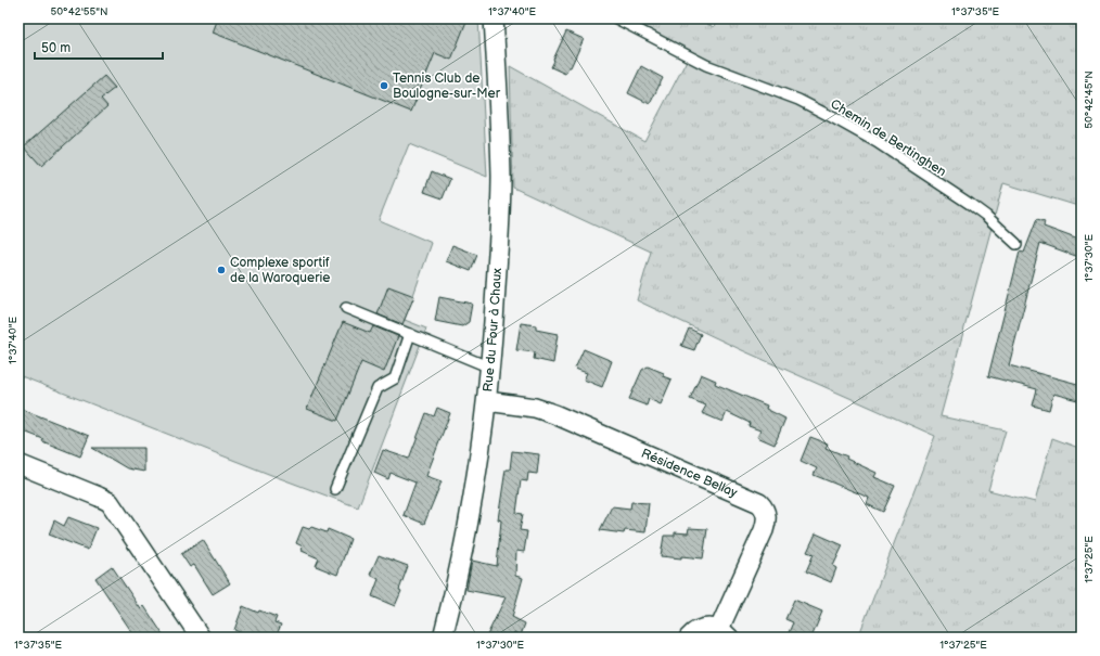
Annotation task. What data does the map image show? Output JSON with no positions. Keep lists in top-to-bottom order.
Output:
{
  "streets": {
    "street": ["Rue du Four à Chaux", "Résidence Bellay"],
    "lane": ["Chemin de Bertinghen"]
  },
  "crossings": [
    ["Rue du Four à Chaux", "Résidence Bellay"]
  ],
  "places": ["Tennis Club de Boulogne-sur-Mer", "Complexe sportif de la Waroquerie"],
  "scale_bar": "50 m",
  "coordinates": [
    "50°42'55\"N",
    "1°37'40\"E",
    "1°37'35\"E",
    "50°42'45\"N",
    "1°37'30\"E",
    "1°37'25\"E"
  ]
}
